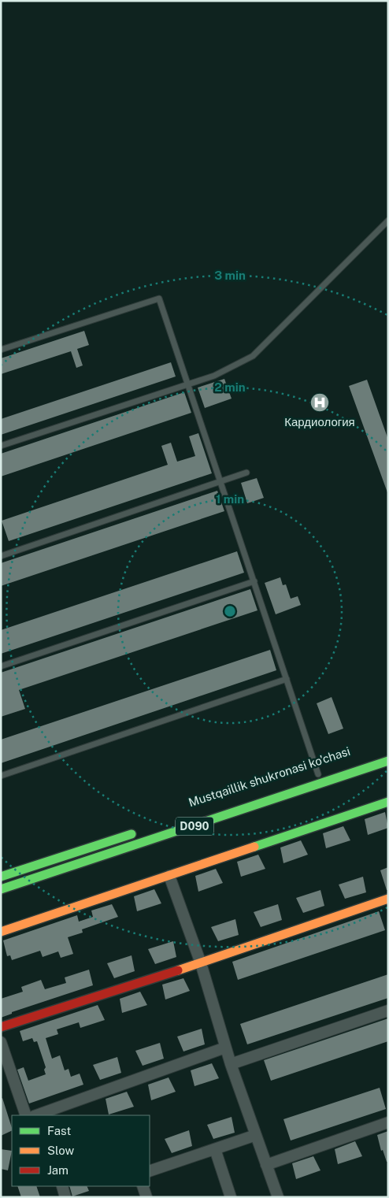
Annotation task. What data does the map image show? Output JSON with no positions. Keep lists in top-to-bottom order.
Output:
{
  "streets": {
    "street": ["Mustqaillik shukronasi ko'chasi", "D090"]
  },
  "places": {
    "hospital": ["Кардиология"]
  },
  "legend": ["Fast", "Slow", "Jam"],
  "rings": ["3 min", "2 min", "1 min"]
}
